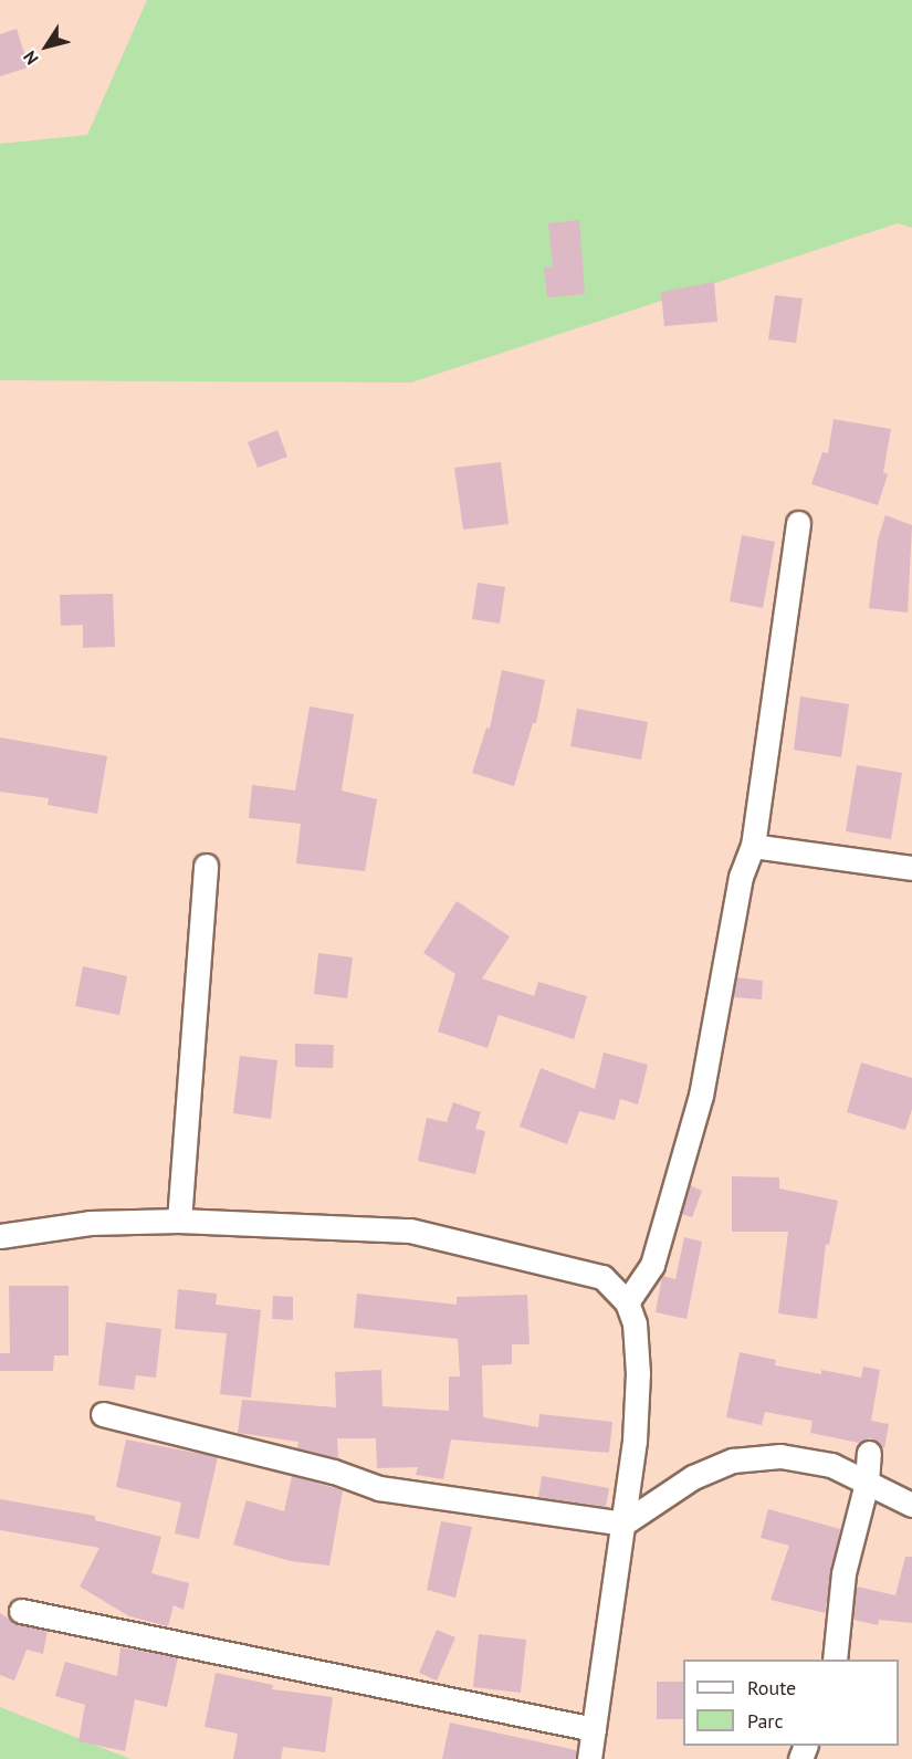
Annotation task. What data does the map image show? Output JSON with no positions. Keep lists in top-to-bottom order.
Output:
{
  "legend": ["Route", "Parc"],
  "north": "bottom left"
}
